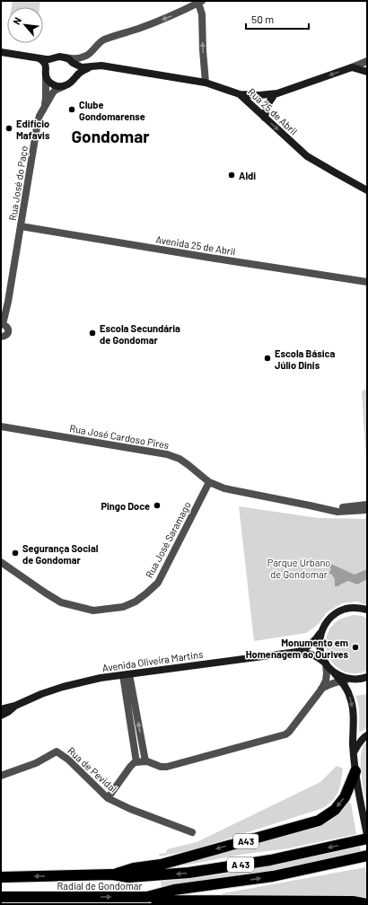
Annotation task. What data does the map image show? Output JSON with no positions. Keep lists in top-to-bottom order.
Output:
{
  "streets": {
    "highway": ["A43", "A 43", "Radial de Gondomar"],
    "main road": ["Rua 25 de Abril", "Avenida Oliveira Martins"],
    "street": [
      "Rua José do Paço",
      "Avenida 25 de Abril",
      "Rua José Cardoso Pires",
      "Rua José Saramago",
      "Rua de Pevidal"
    ]
  },
  "crossings": [
    ["Rua 25 de Abril", "Rua José do Paço"],
    ["Rua José do Paço", "Avenida 25 de Abril"],
    ["Rua José Cardoso Pires", "Rua José Saramago"],
    ["A43", "Radial de Gondomar"]
  ],
  "one_way": ["Rua 25 de Abril"],
  "districts": ["Gondomar"],
  "parks": ["Parque Urbano de Gondomar"],
  "places": [
    "Clube Gondomarense",
    "Edifício Mafavis",
    "Aldi",
    "Escola Secundária de Gondomar",
    "Escola Básica Júlio Dinis",
    "Pingo Doce",
    "Segurança Social de Gondomar",
    "Monumento em Homenagem ao Ourives"
  ],
  "scale_bar": "50 m",
  "north": "top left"
}
